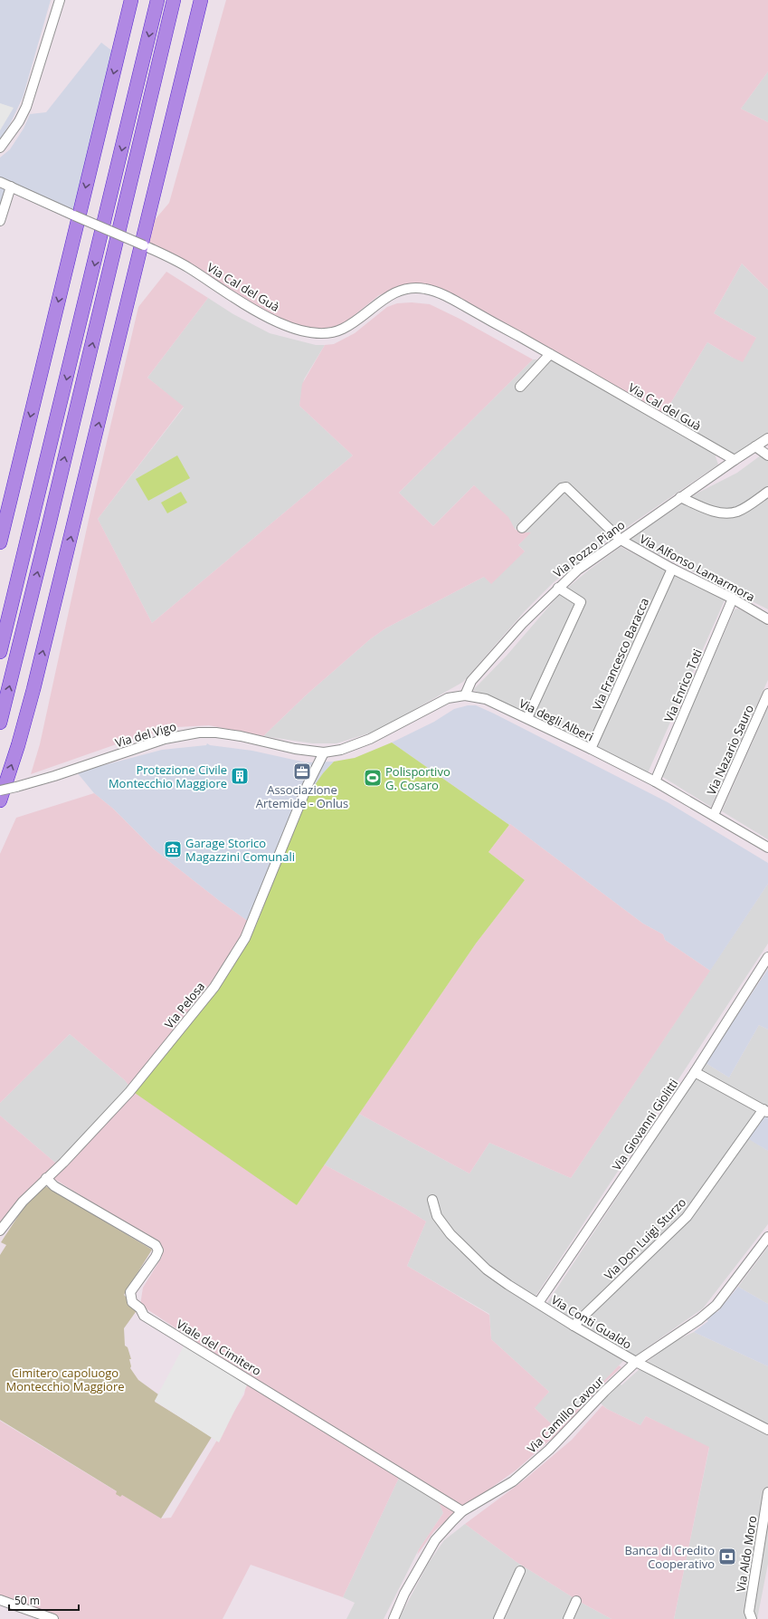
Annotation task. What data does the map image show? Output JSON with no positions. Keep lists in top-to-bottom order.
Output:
{
  "streets": {
    "street": [
      "Via Cal del Guà",
      "Via Pozzo Piano",
      "Via Alfonso Lamarmora",
      "Via Francesco Baracca",
      "Via Enrico Toti",
      "Via degli Alberi",
      "Via del Vigo",
      "Via Nazario Sauro",
      "Via Pelosa",
      "Via Giovanni Giolitti",
      "Via Don Luigi Sturzo",
      "Via Conti Gualdo",
      "Viale del Cimitero",
      "Via Camillo Cavour",
      "Via Aldo Moro"
    ]
  },
  "crossings": [
    ["Via Cal del Guà", "Via Pozzo Piano"],
    ["Via Pozzo Piano", "Via Alfonso Lamarmora"],
    ["Via Pozzo Piano", "Via degli Alberi"],
    ["Via Alfonso Lamarmora", "Via Francesco Baracca"],
    ["Via Alfonso Lamarmora", "Via Enrico Toti"],
    ["Via Francesco Baracca", "Via degli Alberi"],
    ["Via Enrico Toti", "Via degli Alberi"],
    ["Via degli Alberi", "Via del Vigo"],
    ["Via degli Alberi", "Via Nazario Sauro"],
    ["Via degli Alberi", "Via Pelosa"],
    ["Via del Vigo", "Via Pelosa"],
    ["Via Pelosa", "Viale del Cimitero"],
    ["Via Giovanni Giolitti", "Via Conti Gualdo"],
    ["Via Don Luigi Sturzo", "Via Conti Gualdo"],
    ["Via Conti Gualdo", "Via Camillo Cavour"],
    ["Viale del Cimitero", "Via Camillo Cavour"]
  ],
  "parks": ["Cimitero capoluogo Montecchio Maggiore"],
  "places": {
    "office": ["Associazione Artemide - Onlus"],
    "building": ["Protezione Civile Montecchio Maggiore"],
    "sports": ["Polisportivo G. Cosaro"],
    "museum": ["Garage Storico Magazzini Comunali"],
    "bank": ["Banca di Credito Cooperativo"]
  },
  "scale_bar": "50 m"
}
